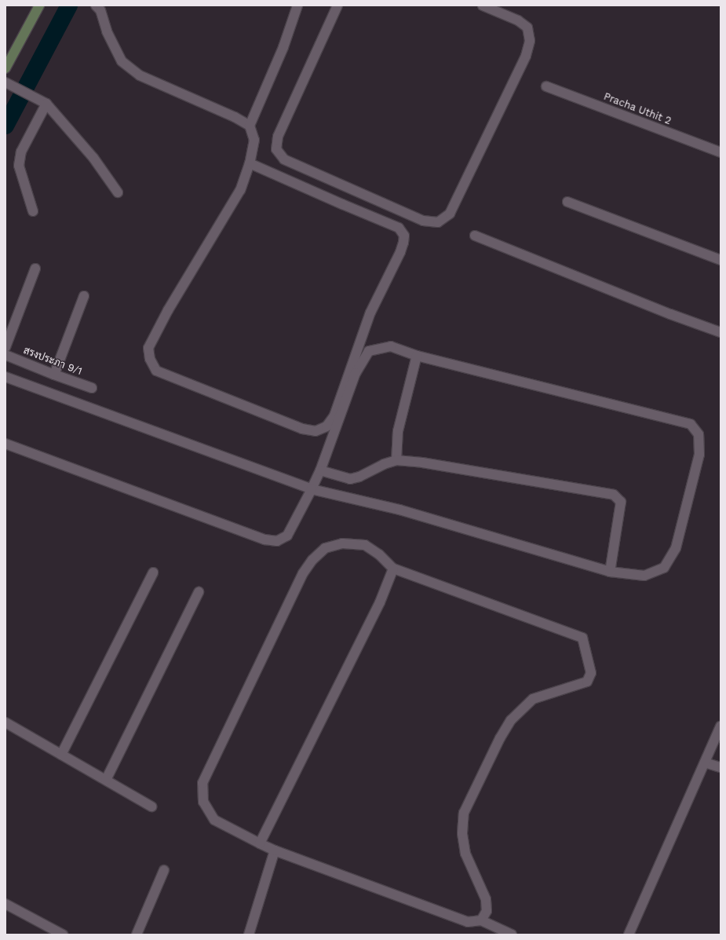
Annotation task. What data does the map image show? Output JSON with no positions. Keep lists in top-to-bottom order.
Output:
{
  "streets": {
    "street": ["Pracha Uthit 2", "สรงประภา 9/1"]
  }
}
